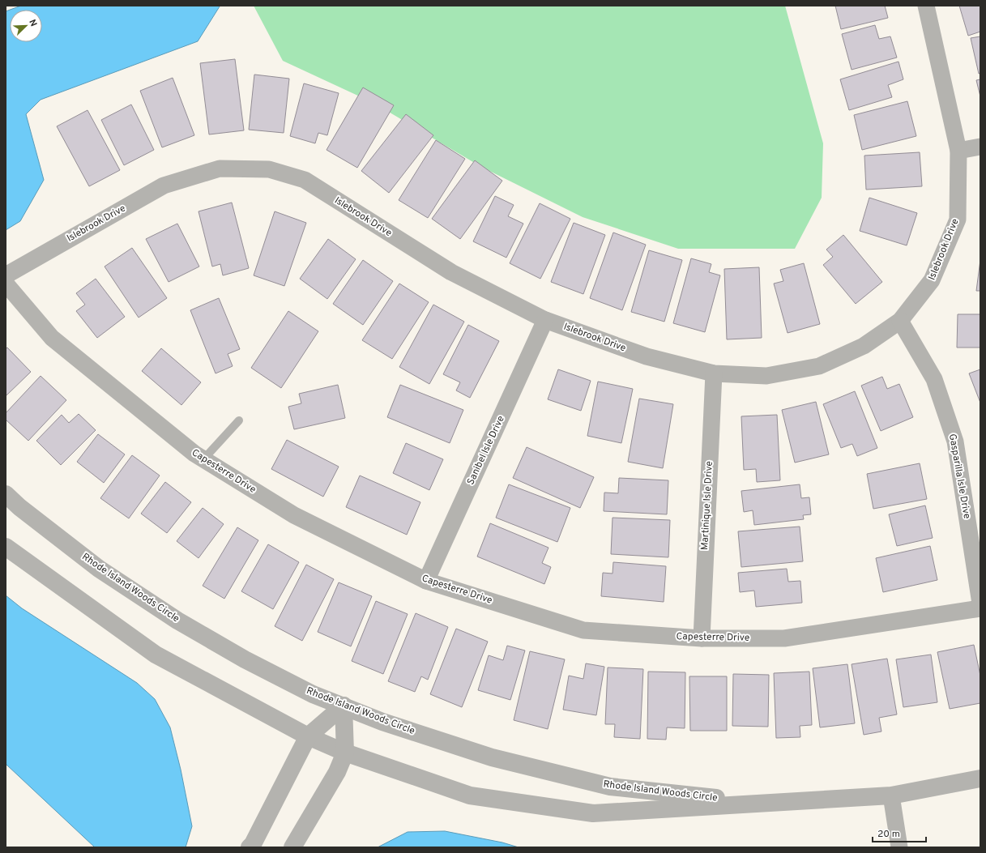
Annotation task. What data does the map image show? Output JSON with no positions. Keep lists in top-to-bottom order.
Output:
{
  "streets": {
    "street": [
      "Islebrook Drive",
      "Sanibel Isle Drive",
      "Capesterre Drive",
      "Gasparilla Isle Drive",
      "Martinique Isle Drive",
      "Rhode Island Woods Circle"
    ]
  },
  "crossings": [
    ["Islebrook Drive", "Sanibel Isle Drive"],
    ["Islebrook Drive", "Gasparilla Isle Drive"],
    ["Islebrook Drive", "Martinique Isle Drive"],
    ["Sanibel Isle Drive", "Capesterre Drive"],
    ["Capesterre Drive", "Martinique Isle Drive"]
  ],
  "scale_bar": "20 m",
  "north": "top right"
}
